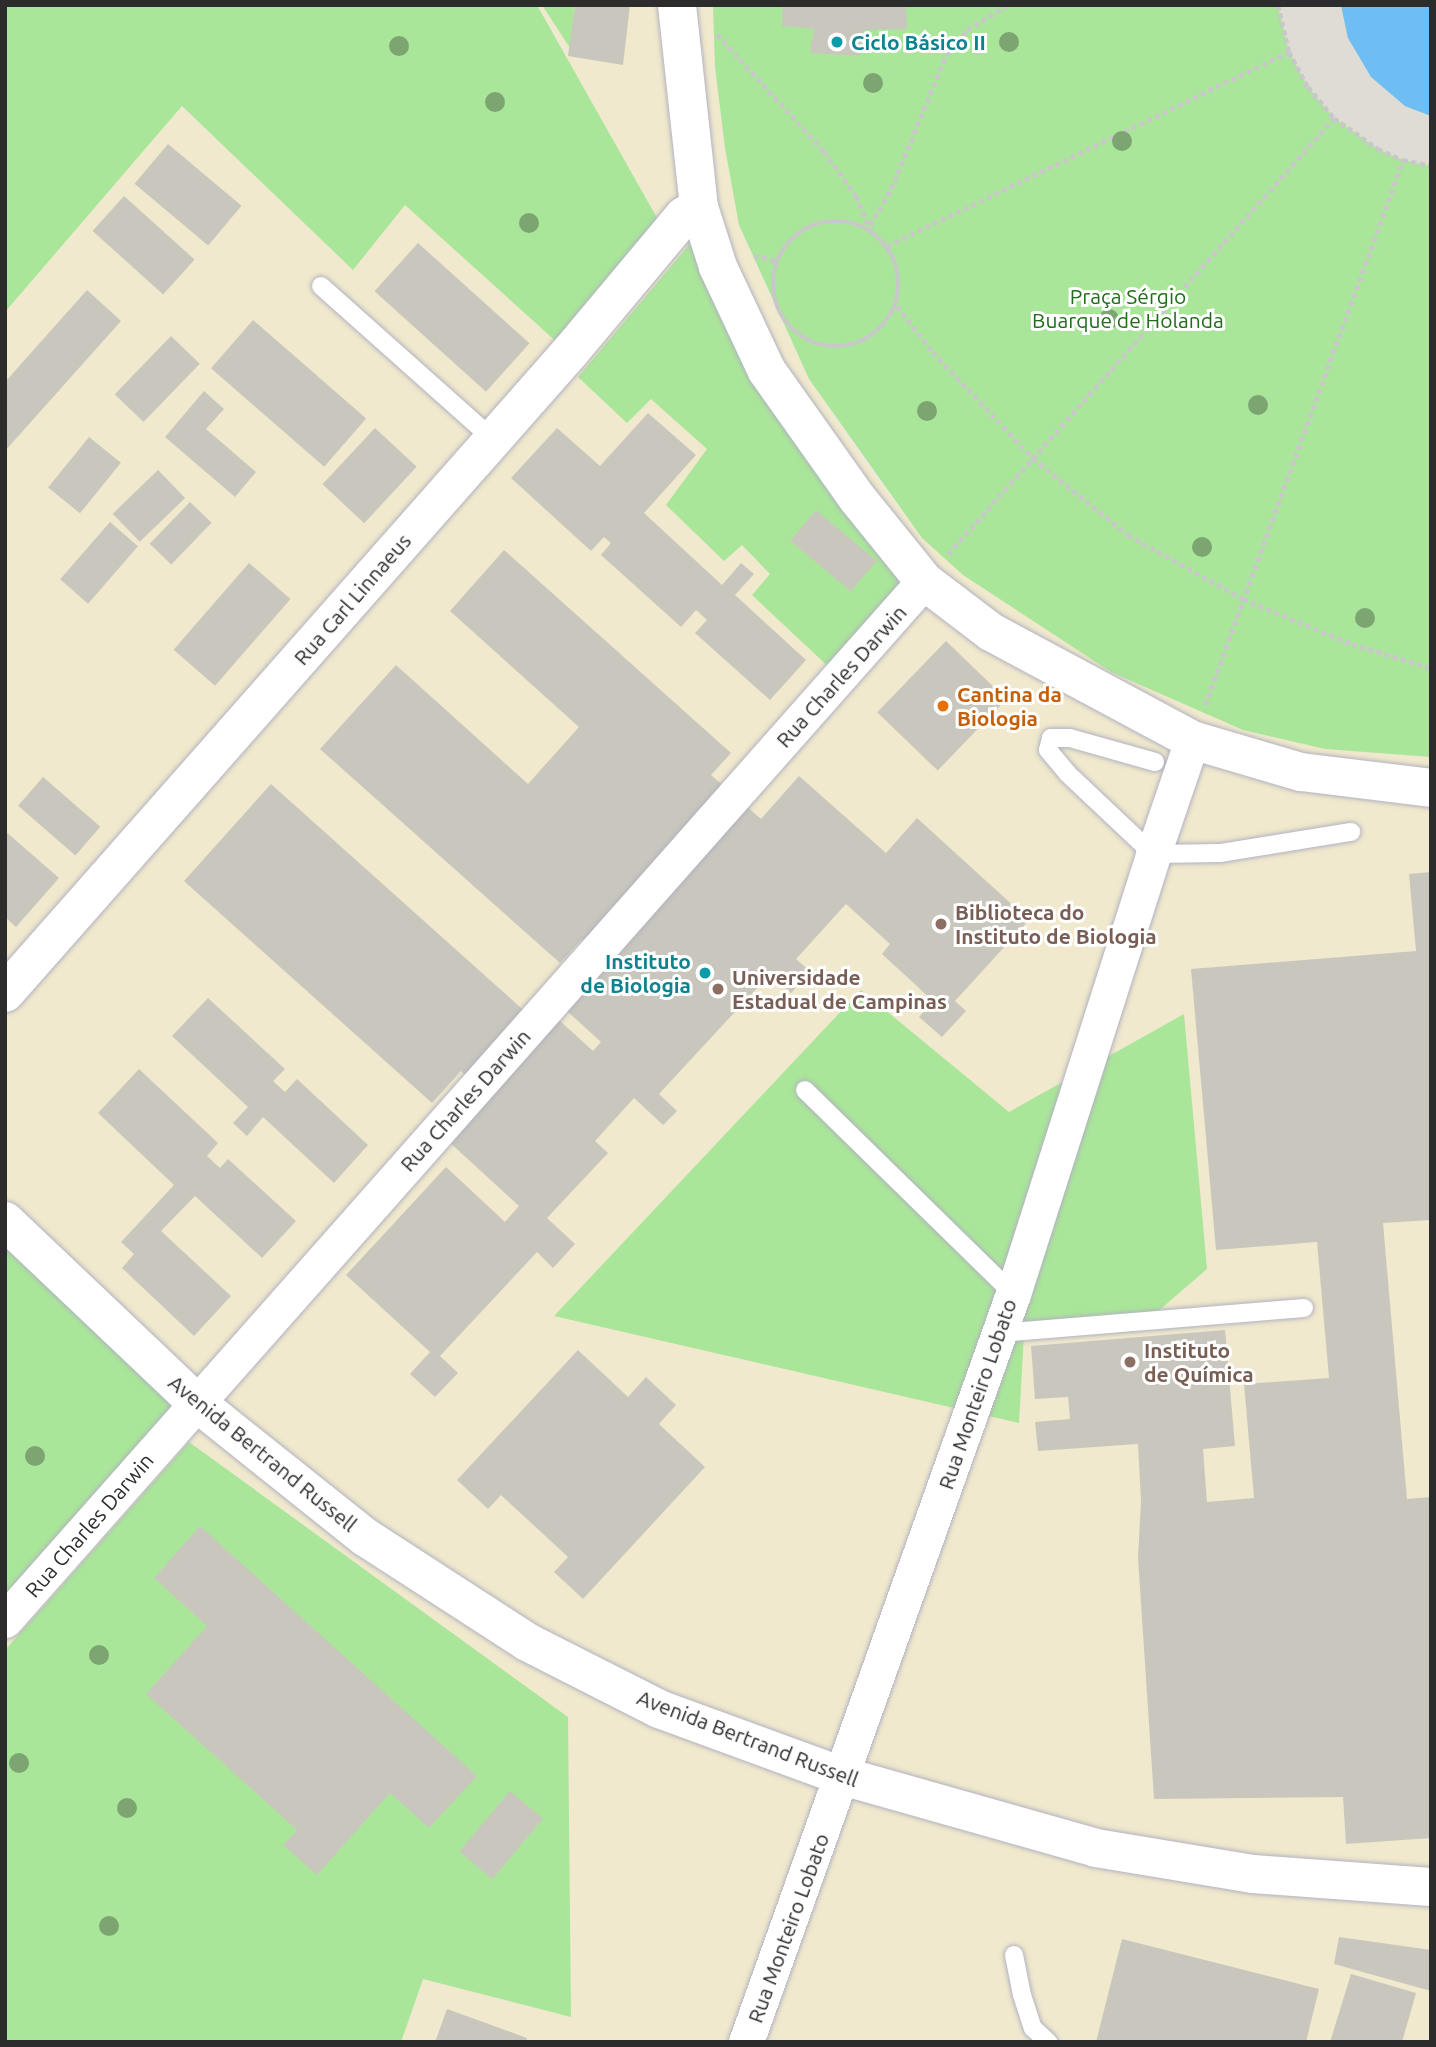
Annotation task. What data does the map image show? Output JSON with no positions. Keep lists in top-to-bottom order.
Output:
{
  "streets": {
    "street": [
      "Rua Carl Linnaeus",
      "Rua Charles Darwin",
      "Rua Monteiro Lobato",
      "Avenida Bertrand Russell"
    ]
  },
  "crossings": [
    ["Rua Charles Darwin", "Avenida Bertrand Russell"],
    ["Rua Monteiro Lobato", "Avenida Bertrand Russell"]
  ],
  "parks": ["Praça Sérgio Buarque de Holanda"],
  "places": [
    "Ciclo Básico II",
    "Cantina da Biologia",
    "Biblioteca do Instituto de Biologia",
    "Instituto de Biologia",
    "Universidade Estadual de Campinas",
    "Instituto de Química"
  ]
}
